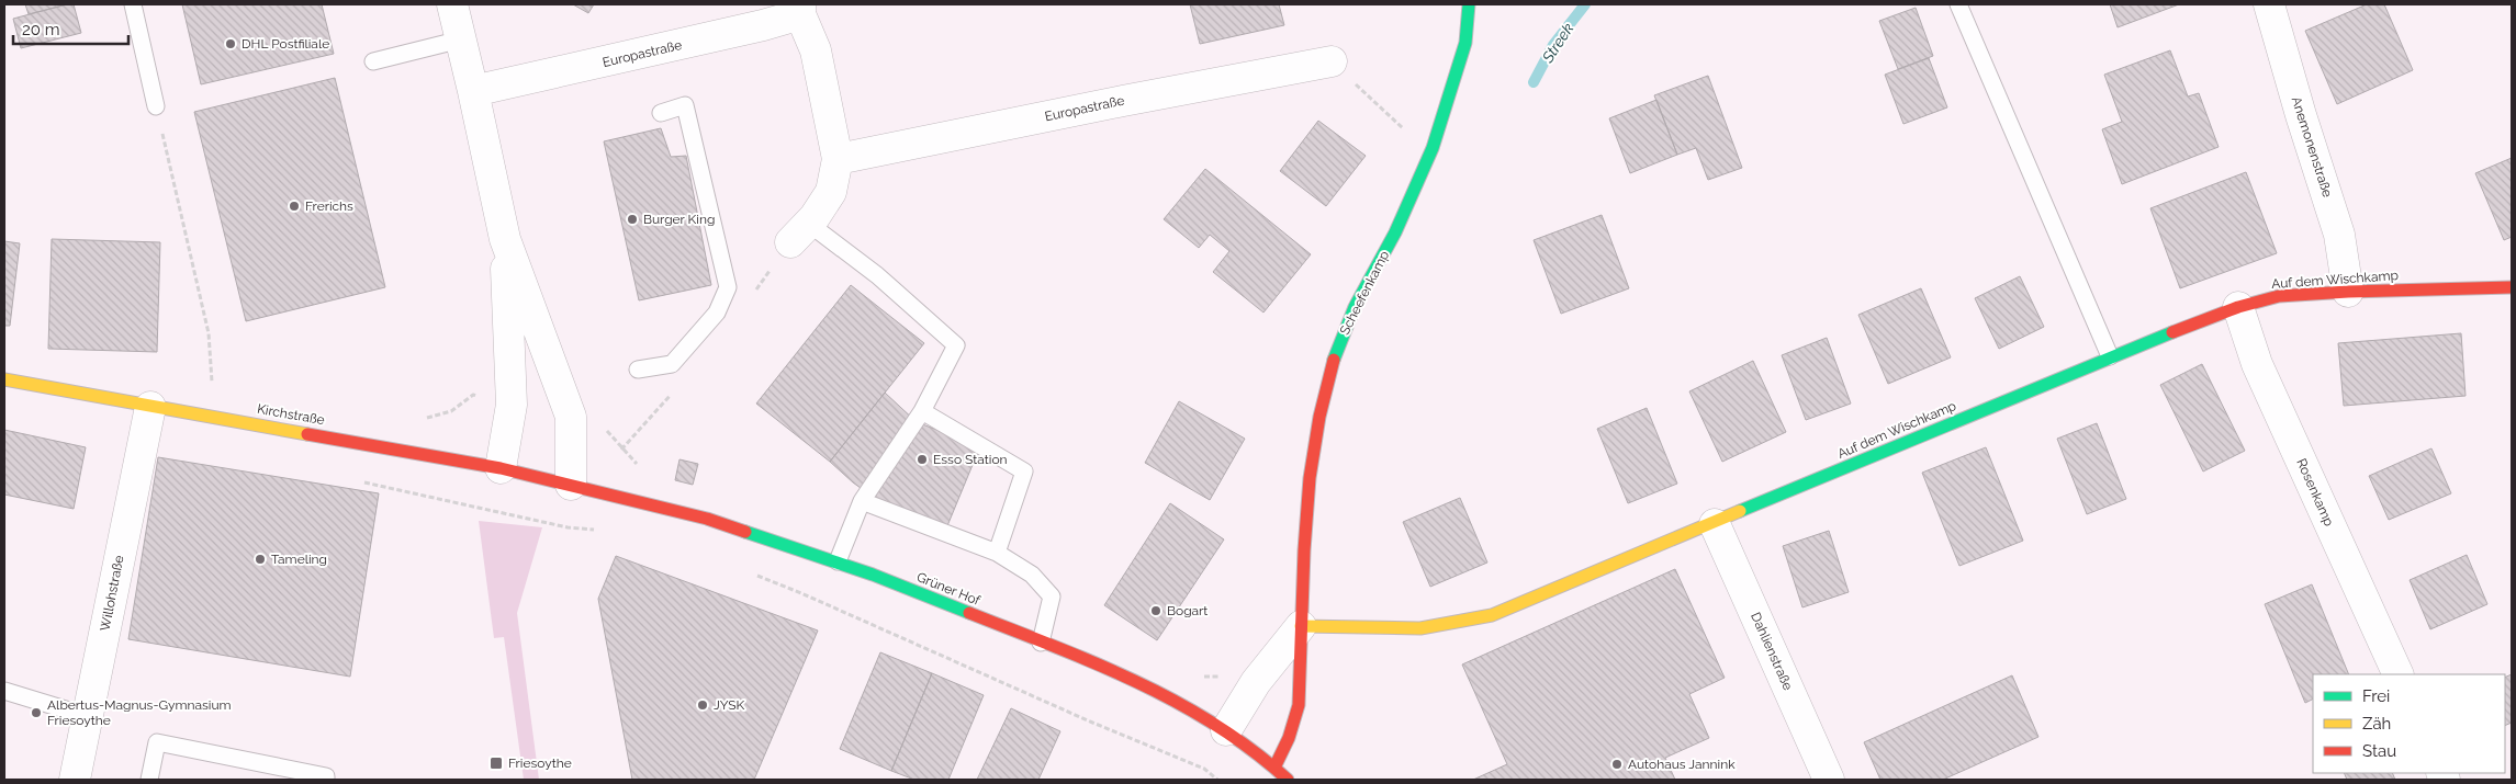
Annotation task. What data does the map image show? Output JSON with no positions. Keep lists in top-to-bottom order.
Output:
{
  "streets": {
    "street": [
      "Europastraße",
      "Anemonenstraße",
      "Auf dem Wischkamp",
      "Scheefenkamp",
      "Kirchstraße",
      "Rosenkamp",
      "Grüner Hof",
      "Willohstraße",
      "Dahlienstraße"
    ]
  },
  "crossings": [
    ["Anemonenstraße", "Auf dem Wischkamp"],
    ["Auf dem Wischkamp", "Scheefenkamp"],
    ["Auf dem Wischkamp", "Rosenkamp"],
    ["Auf dem Wischkamp", "Dahlienstraße"],
    ["Scheefenkamp", "Grüner Hof"],
    ["Kirchstraße", "Grüner Hof"],
    ["Kirchstraße", "Willohstraße"]
  ],
  "water": ["Streek"],
  "places": {
    "other": [
      "DHL Postfiliale",
      "Frerichs",
      "Burger King",
      "Esso Station",
      "Tameling",
      "Bogart",
      "JYSK",
      "Albertus-Magnus-Gymnasium Friesoythe",
      "Autohaus Jannink"
    ],
    "transit": ["Friesoythe"]
  },
  "legend": ["Frei", "Zäh", "Stau"],
  "scale_bar": "20 m"
}
